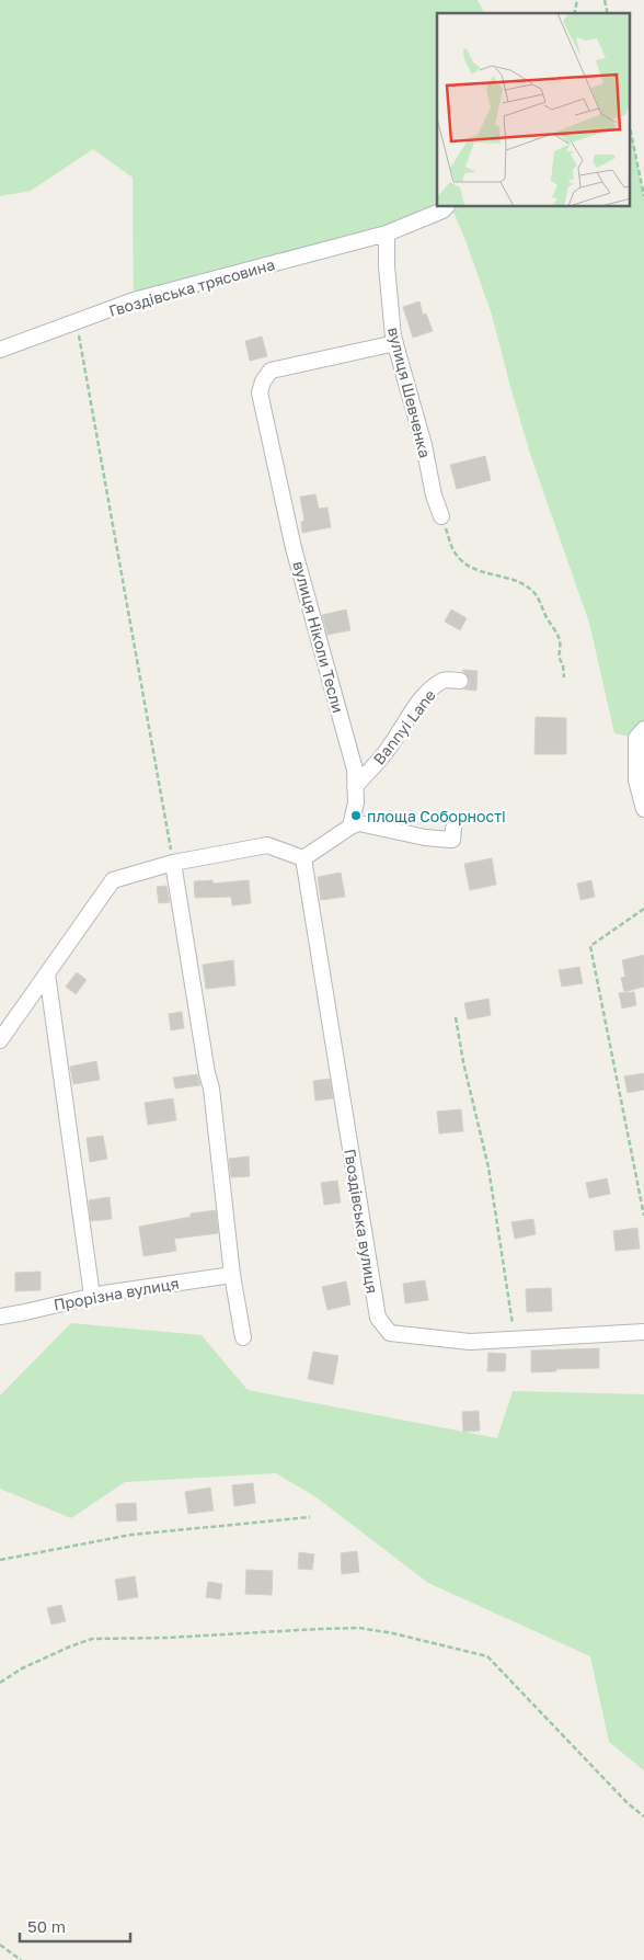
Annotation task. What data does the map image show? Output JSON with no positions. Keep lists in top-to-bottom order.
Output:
{
  "streets": {
    "street": [
      "Гвоздівська трясовина",
      "вулиця Шевченка",
      "вулиця Ніколи Тесли",
      "Bannyi Lane",
      "Гвоздівська вулиця",
      "Прорізна вулиця"
    ]
  },
  "crossings": [
    ["Гвоздівська трясовина", "вулиця Шевченка"],
    ["вулиця Шевченка", "вулиця Ніколи Тесли"],
    ["вулиця Ніколи Тесли", "Bannyi Lane"]
  ],
  "places": ["площа Соборності"],
  "scale_bar": "50 m"
}
